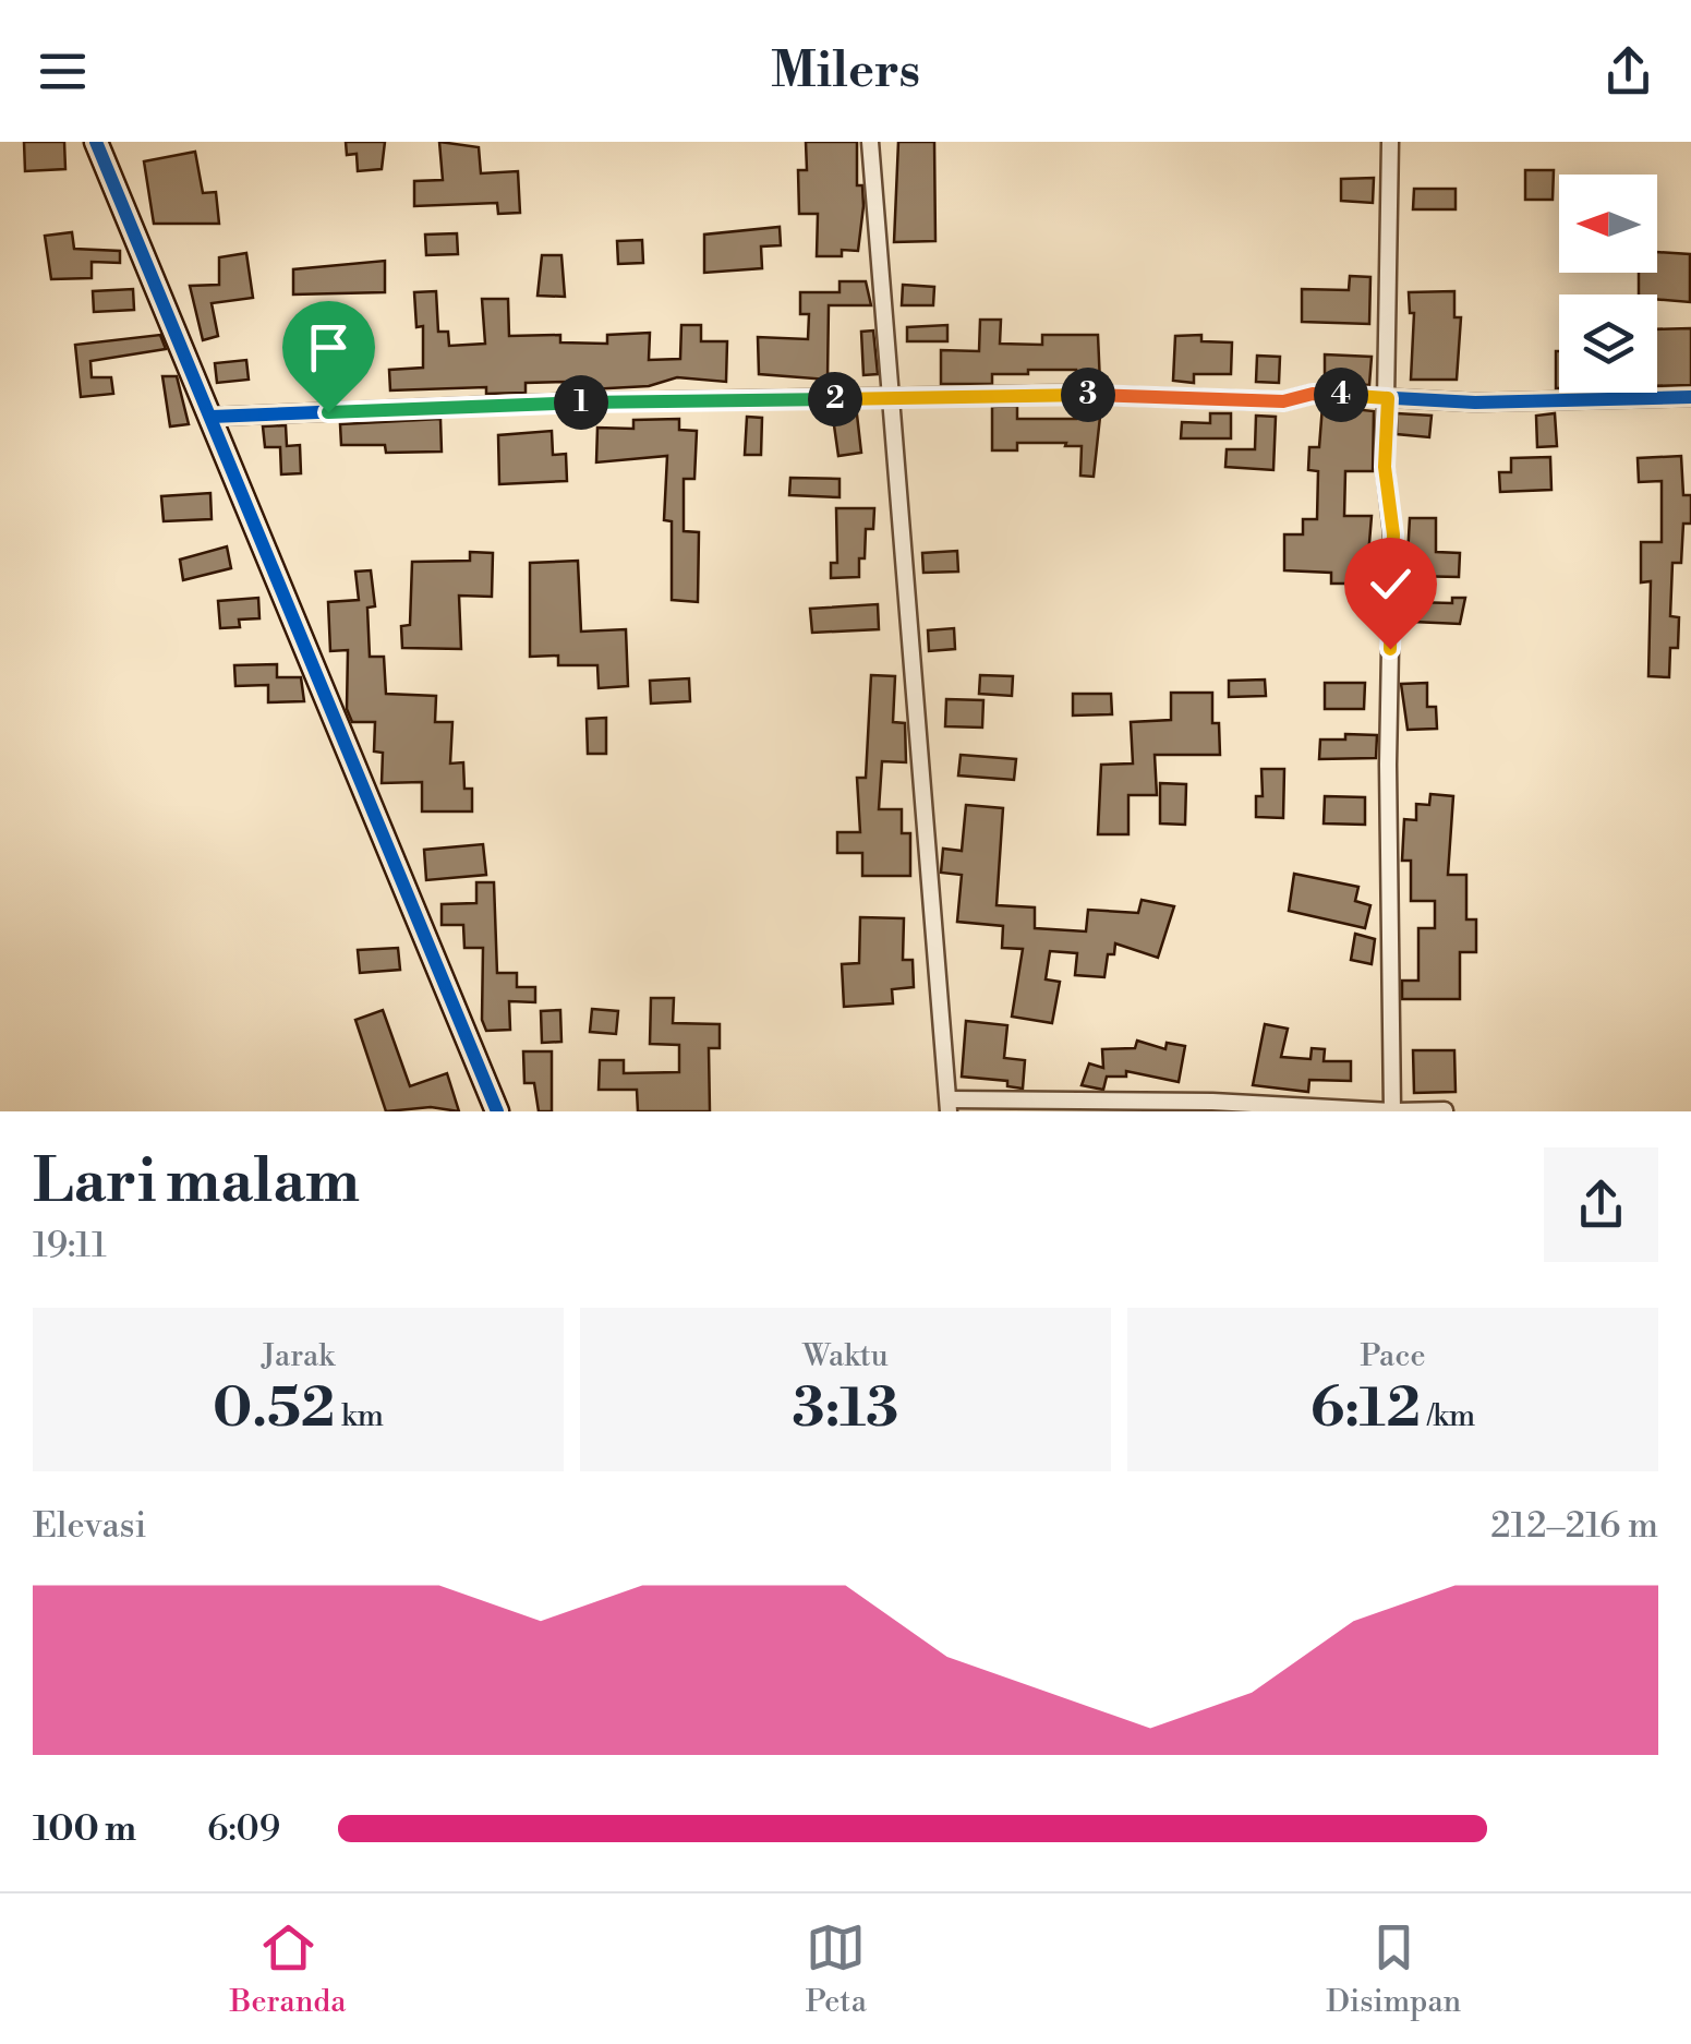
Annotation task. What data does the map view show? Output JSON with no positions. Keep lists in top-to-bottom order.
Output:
{
  "north": "left",
  "page": {
    "header": "Milers",
    "pins": [
      "3",
      "4",
      "2",
      "1"
    ],
    "heading": ["Lari malam", "19:11"],
    "stats": [
      ["Jarak", "0.52 km"],
      ["Waktu", "3:13"],
      ["Pace", "6:12 /km"]
    ],
    "chart": ["Elevasi", "212–216 m"],
    "list": [
      {
        "name": "100 m",
        "note": "6:09"
      }
    ],
    "tabs": ["Beranda", "Peta", "Disimpan"]
  }
}
